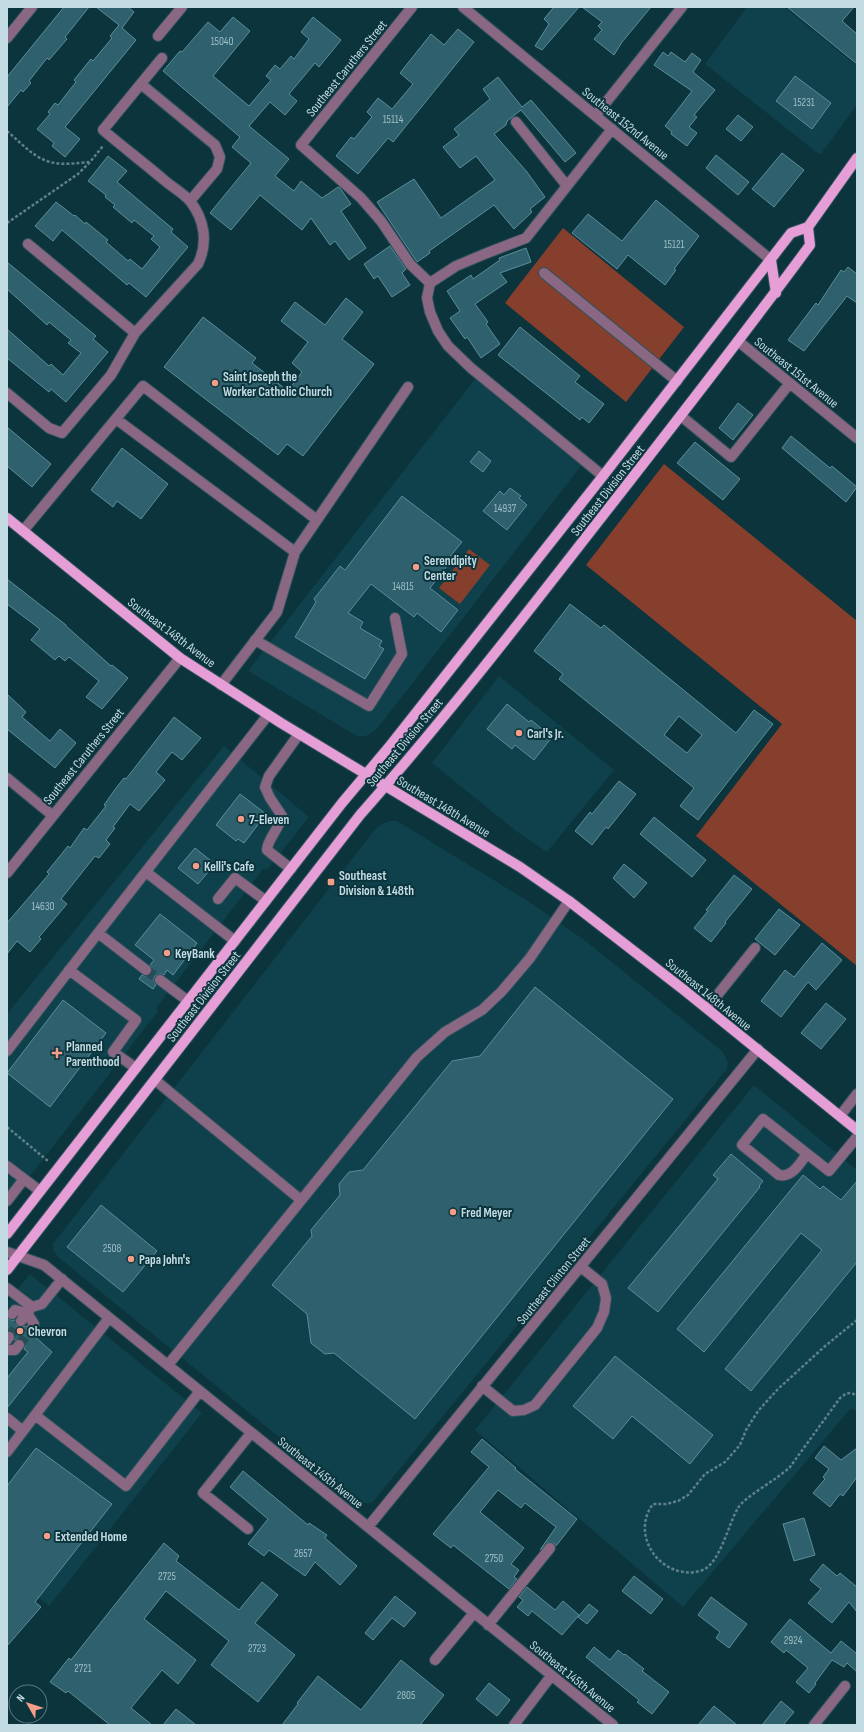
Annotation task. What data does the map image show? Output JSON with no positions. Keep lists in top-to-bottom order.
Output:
{
  "streets": {
    "main road": ["Southeast Division Street", "Southeast 148th Avenue"],
    "street": [
      "Southeast Caruthers Street",
      "Southeast 152nd Avenue",
      "Southeast 151st Avenue",
      "Southeast Clinton Street",
      "Southeast 145th Avenue"
    ]
  },
  "crossings": [
    ["Southeast Caruthers Street", "Southeast 148th Avenue"],
    ["Southeast 152nd Avenue", "Southeast Division Street"],
    ["Southeast 151st Avenue", "Southeast Division Street"],
    ["Southeast Division Street", "Southeast 148th Avenue"],
    ["Southeast Division Street", "Southeast 145th Avenue"],
    ["Southeast 148th Avenue", "Southeast Clinton Street"],
    ["Southeast Clinton Street", "Southeast 145th Avenue"]
  ],
  "places": {
    "other": [
      "Saint Joseph the Worker Catholic Church",
      "Serendipity Center",
      "Carl's Jr.",
      "7-Eleven",
      "Kelli's Cafe",
      "KeyBank",
      "Fred Meyer",
      "Papa John's",
      "Chevron",
      "Extended Home"
    ],
    "transit": ["Southeast Division & 148th"],
    "health": ["Planned Parenthood"]
  },
  "house_numbers": [
    "15040",
    "15231",
    "15114",
    "15121",
    "14937",
    "14815",
    "14630",
    "2508",
    "2657",
    "2750",
    "2725",
    "2924",
    "2723",
    "2721",
    "2805"
  ],
  "north": "top left"
}
